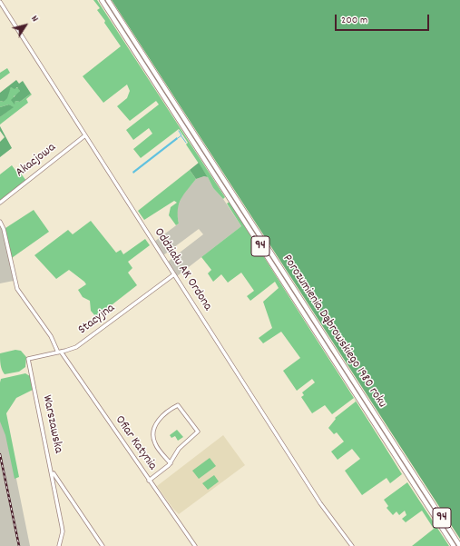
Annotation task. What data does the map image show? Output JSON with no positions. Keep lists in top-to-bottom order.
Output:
{
  "streets": {
    "main road": ["94", "Porozumienia Dąbrowskiego 1980 roku"],
    "street": [
      "Akacjowa",
      "Oddziału AK Ordona",
      "Stacyjna",
      "Warszawska",
      "Ofiar Katynia"
    ]
  },
  "crossings": [
    ["Akacjowa", "Oddziału AK Ordona"],
    ["Oddziału AK Ordona", "Stacyjna"],
    ["Stacyjna", "Warszawska"],
    ["Stacyjna", "Ofiar Katynia"]
  ],
  "scale_bar": "200 m",
  "north": "top right"
}
